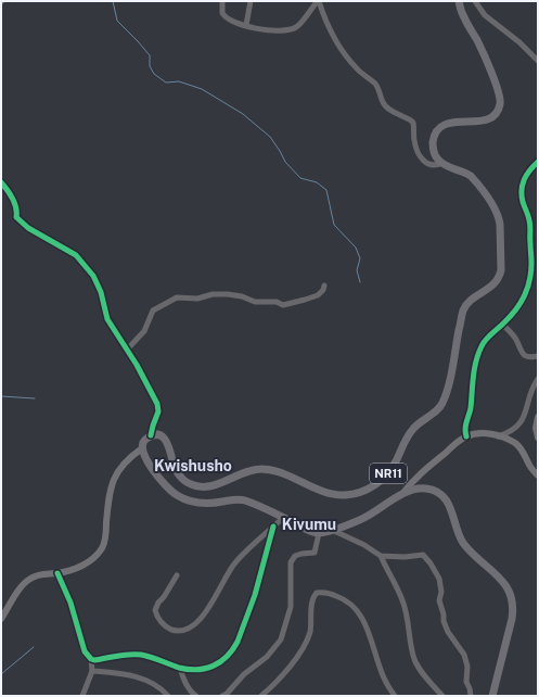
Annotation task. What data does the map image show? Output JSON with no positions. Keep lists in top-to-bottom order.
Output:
{
  "streets": {
    "highway": ["NR11"]
  },
  "districts": ["Kwishusho", "Kivumu"]
}
